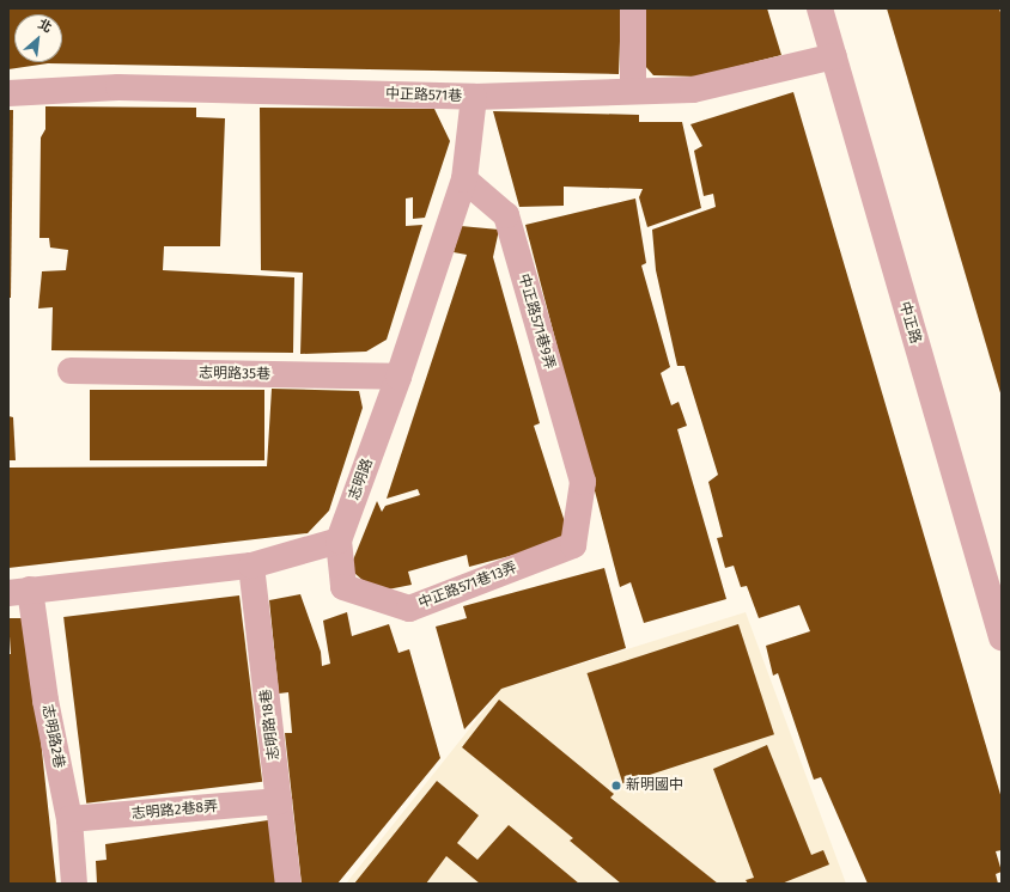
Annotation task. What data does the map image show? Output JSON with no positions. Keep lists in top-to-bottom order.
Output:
{
  "streets": {
    "street": [
      "中正路571巷",
      "中正路571巷9弄",
      "中正路",
      "志明路35巷",
      "志明路",
      "中正路571巷13弄",
      "志明路18巷",
      "志明路2巷",
      "志明路2巷8弄"
    ]
  },
  "crossings": [
    ["中正路571巷", "中正路"],
    ["中正路571巷", "志明路"],
    ["中正路571巷9弄", "志明路"],
    ["中正路571巷9弄", "中正路571巷13弄"],
    ["志明路35巷", "志明路"],
    ["志明路", "中正路571巷13弄"],
    ["志明路18巷", "志明路2巷8弄"],
    ["志明路2巷", "志明路2巷8弄"]
  ],
  "places": ["新明國中"],
  "north": "top right"
}
